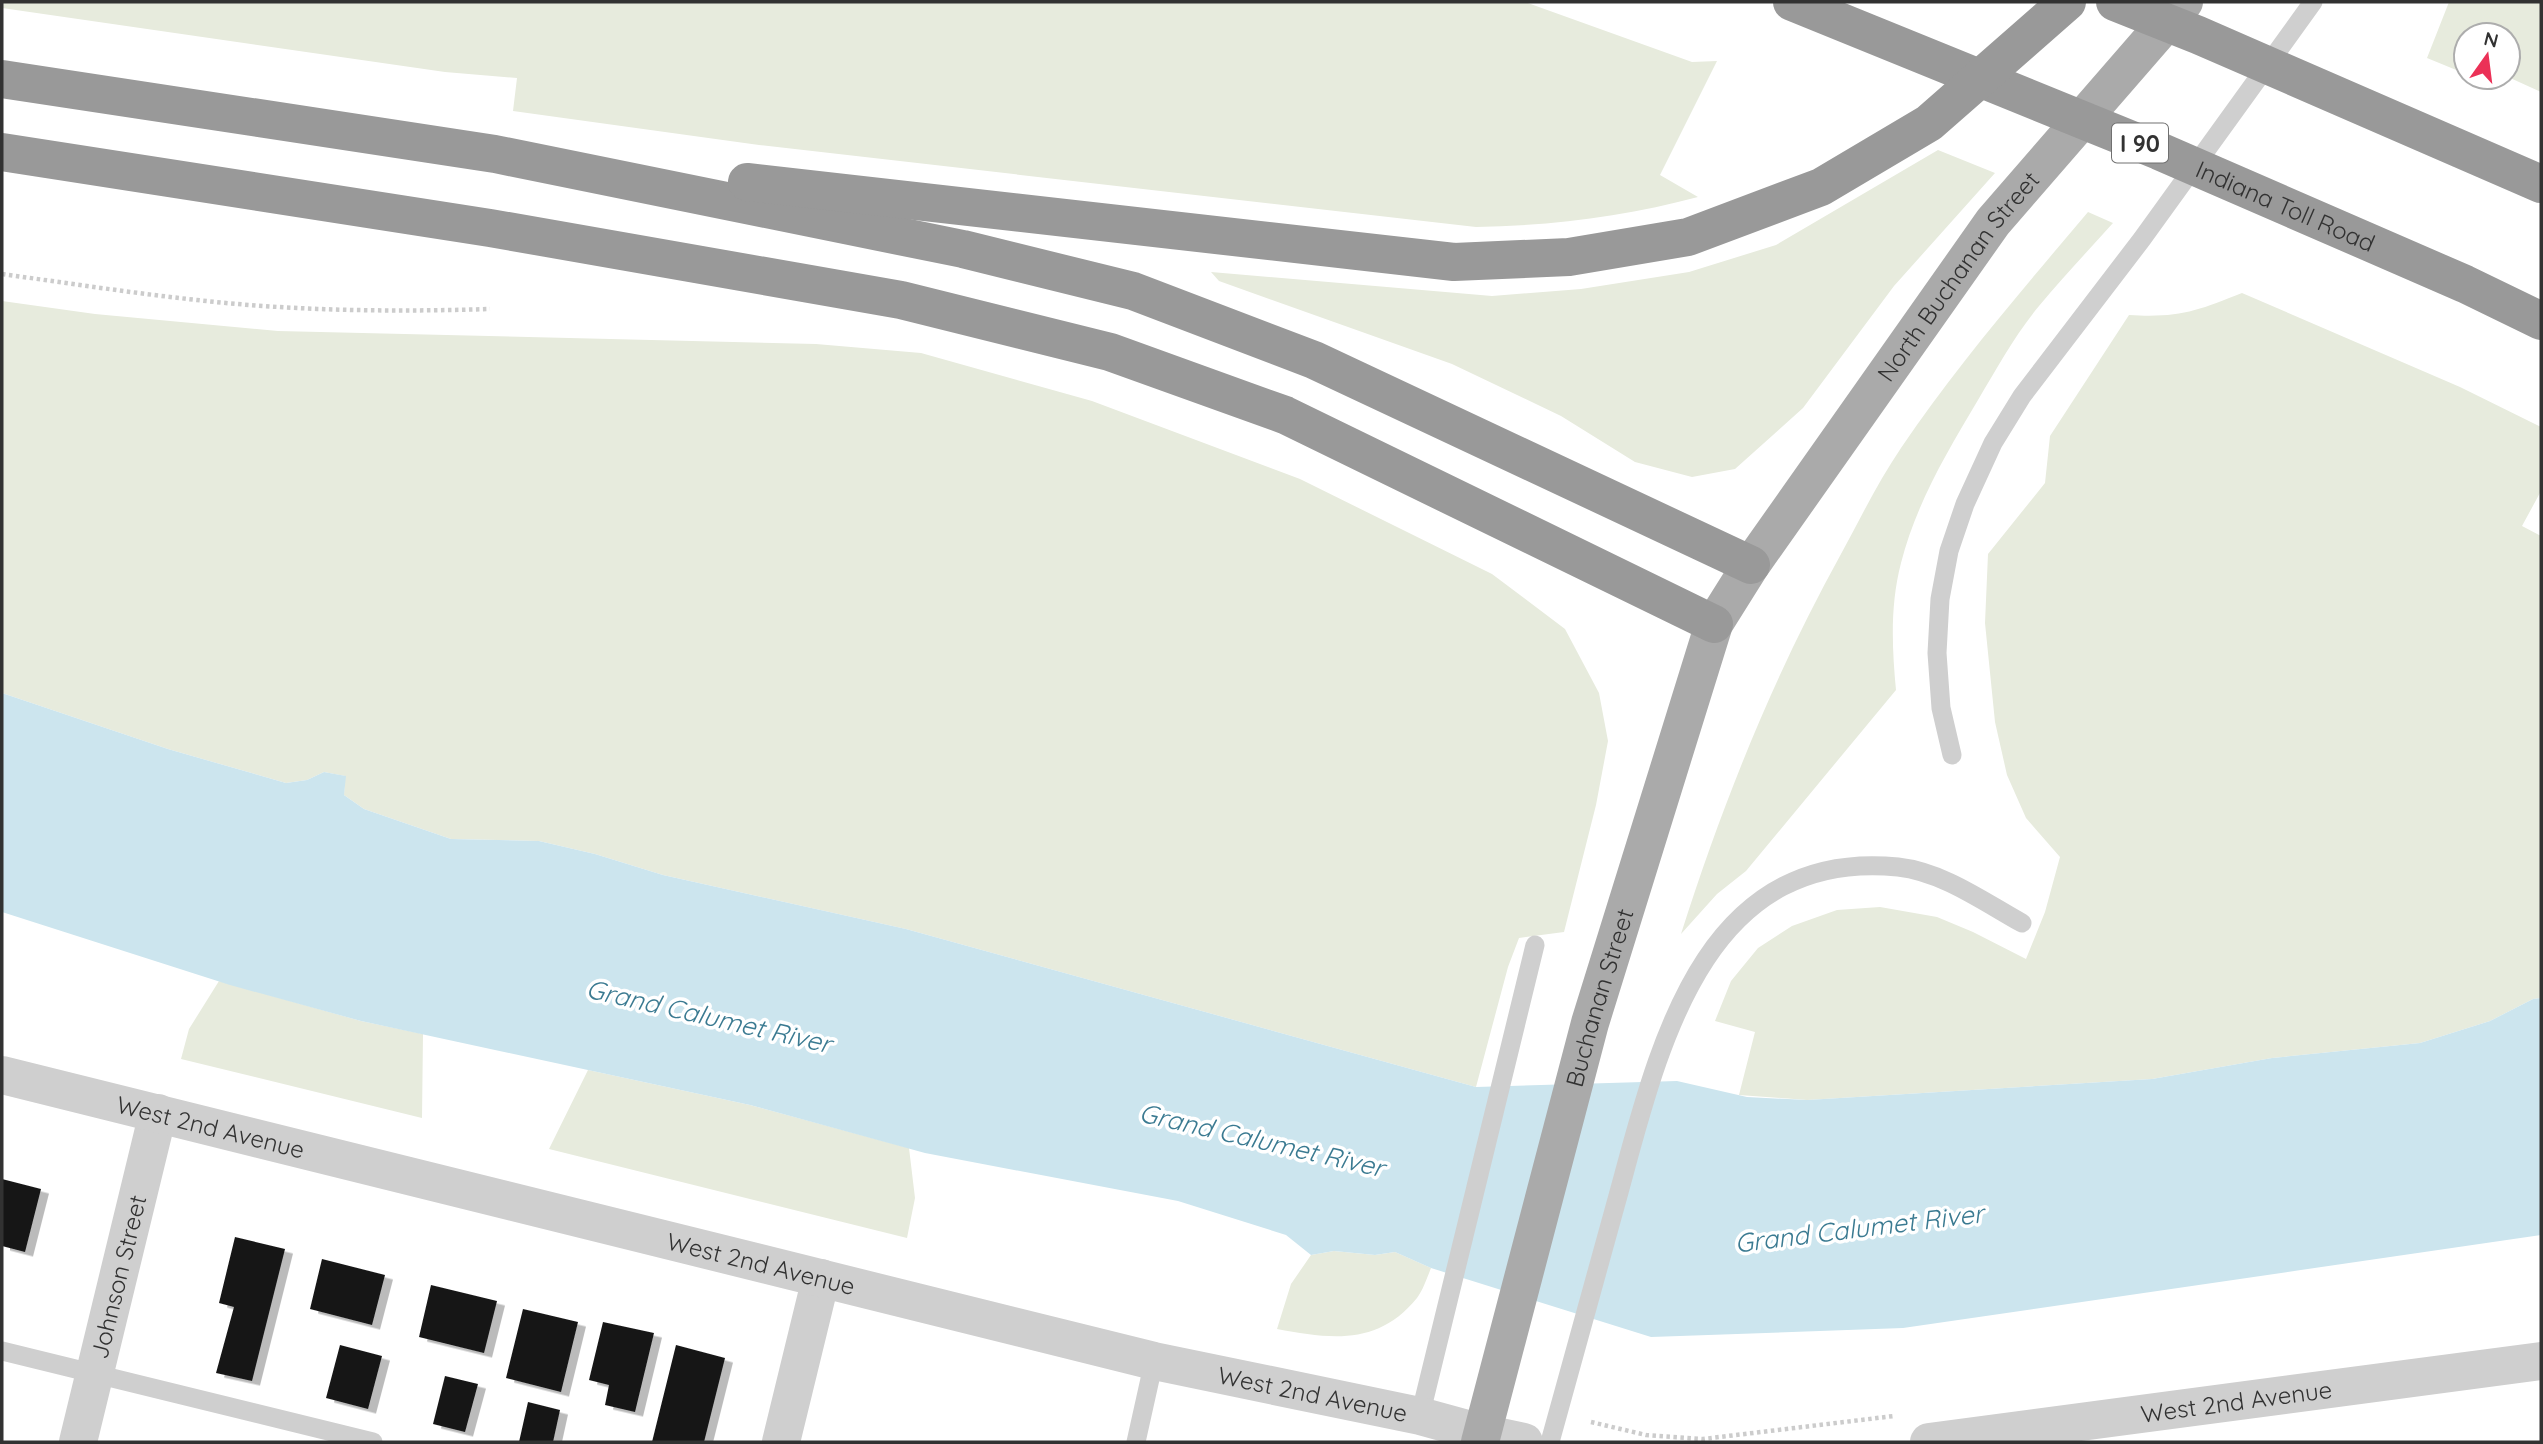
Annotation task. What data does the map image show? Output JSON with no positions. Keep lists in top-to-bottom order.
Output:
{
  "streets": {
    "highway": ["I 90", "Indiana Toll Road"],
    "main road": ["North Buchanan Street", "Buchanan Street"],
    "street": ["West 2nd Avenue", "Johnson Street"]
  },
  "crossings": [
    ["North Buchanan Street", "Buchanan Street"],
    ["Buchanan Street", "West 2nd Avenue"],
    ["West 2nd Avenue", "Johnson Street"]
  ],
  "water": ["Grand Calumet River"],
  "north": "top"
}
